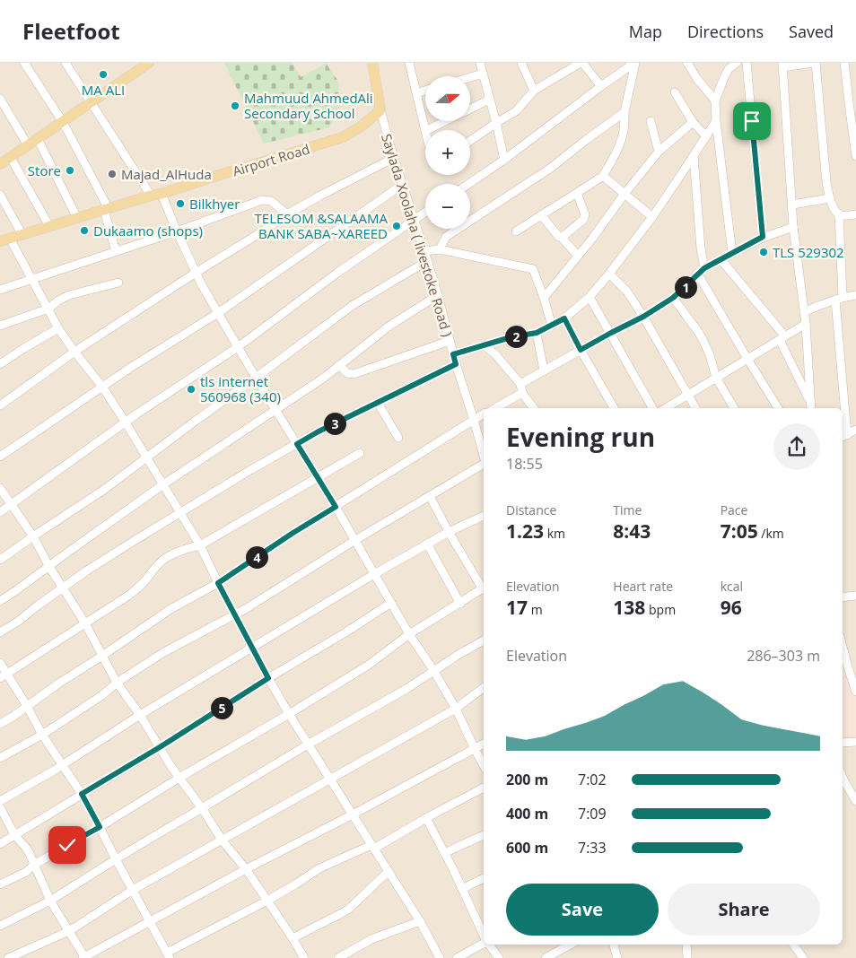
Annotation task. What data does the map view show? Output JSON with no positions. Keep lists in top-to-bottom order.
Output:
{
  "streets": {
    "main road": ["Airport Road"],
    "street": ["Saylada Xoolaha ( livestoke Road )"]
  },
  "crossings": [
    ["Airport Road", "Saylada Xoolaha ( livestoke Road )"]
  ],
  "places": [
    "MA ALI",
    "Mahmuud AhmedAli Secondary School",
    "Store",
    "Majad_AlHuda",
    "Bilkhyer",
    "TELESOM &SALAAMA BANK SABA~XAREED",
    "Dukaamo (shops)",
    "TLS 529302",
    "tls internet 560968 (340)"
  ],
  "north": "right",
  "page": {
    "header": "Fleetfoot",
    "nav": ["Map", "Directions", "Saved"],
    "map_buttons": ["+", "−"],
    "pins": [
      "1",
      "2",
      "3",
      "4",
      "5"
    ],
    "heading": ["Evening run", "18:55"],
    "stats": [
      ["Distance", "1.23 km"],
      ["Time", "8:43"],
      ["Pace", "7:05 /km"],
      ["Elevation", "17 m"],
      ["Heart rate", "138 bpm"],
      ["kcal", "96"]
    ],
    "chart": ["Elevation", "286–303 m"],
    "list": [
      {
        "name": "200 m",
        "note": "7:02"
      },
      {
        "name": "400 m",
        "note": "7:09"
      },
      {
        "name": "600 m",
        "note": "7:33"
      }
    ],
    "buttons": ["Save", "Share"]
  }
}
